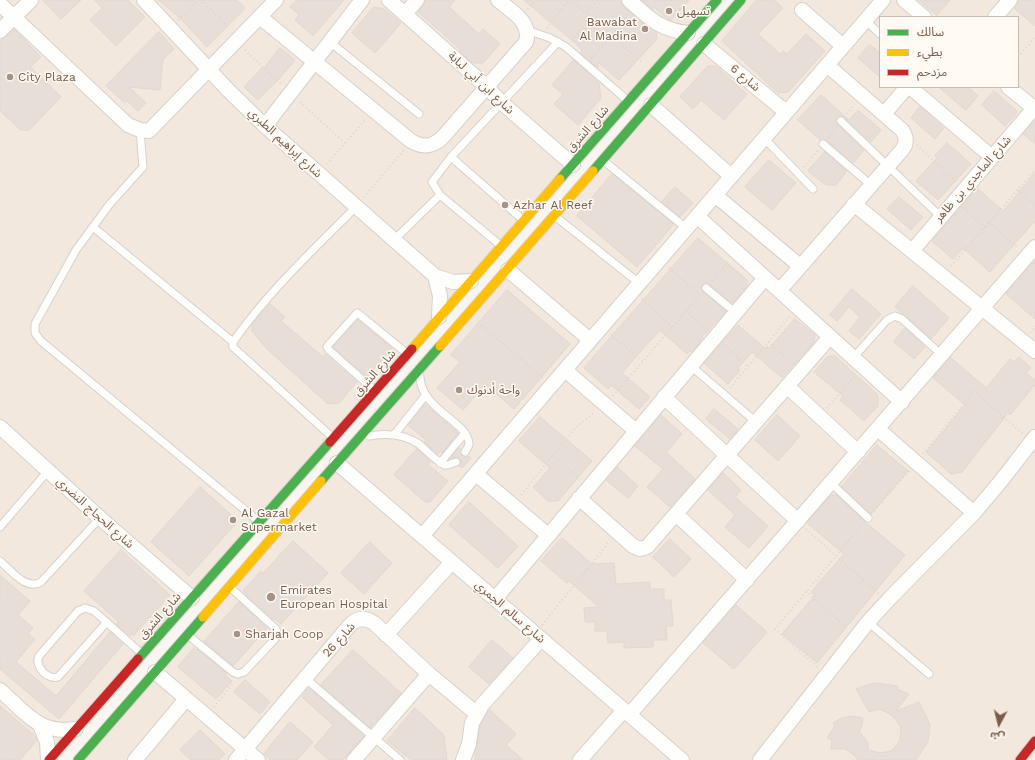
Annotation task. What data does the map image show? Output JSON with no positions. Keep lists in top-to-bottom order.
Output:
{
  "streets": {
    "main road": ["شارع الشرق"],
    "street": [
      "شارع 6",
      "شارع ابن أبي لبابة",
      "شارع إبراهيم الطبري",
      "شارع الماجدي بن ظاهر",
      "شارع الحجاج النضري",
      "شارع سالم الجمري",
      "شارع 26"
    ]
  },
  "crossings": [
    ["شارع ابن أبي لبابة", "شارع الشرق"],
    ["شارع الشرق", "شارع إبراهيم الطبري"],
    ["شارع الشرق", "شارع الحجاج النضري"]
  ],
  "places": [
    "تسهيل",
    "Bawabat Al Madina",
    "City Plaza",
    "Azhar Al Reef",
    "واحة أدنوك",
    "Al Gazal Supermarket",
    "Emirates European Hospital",
    "Sharjah Coop"
  ],
  "legend": ["سالك", "بطيء", "مزدحم"],
  "north": "bottom"
}
